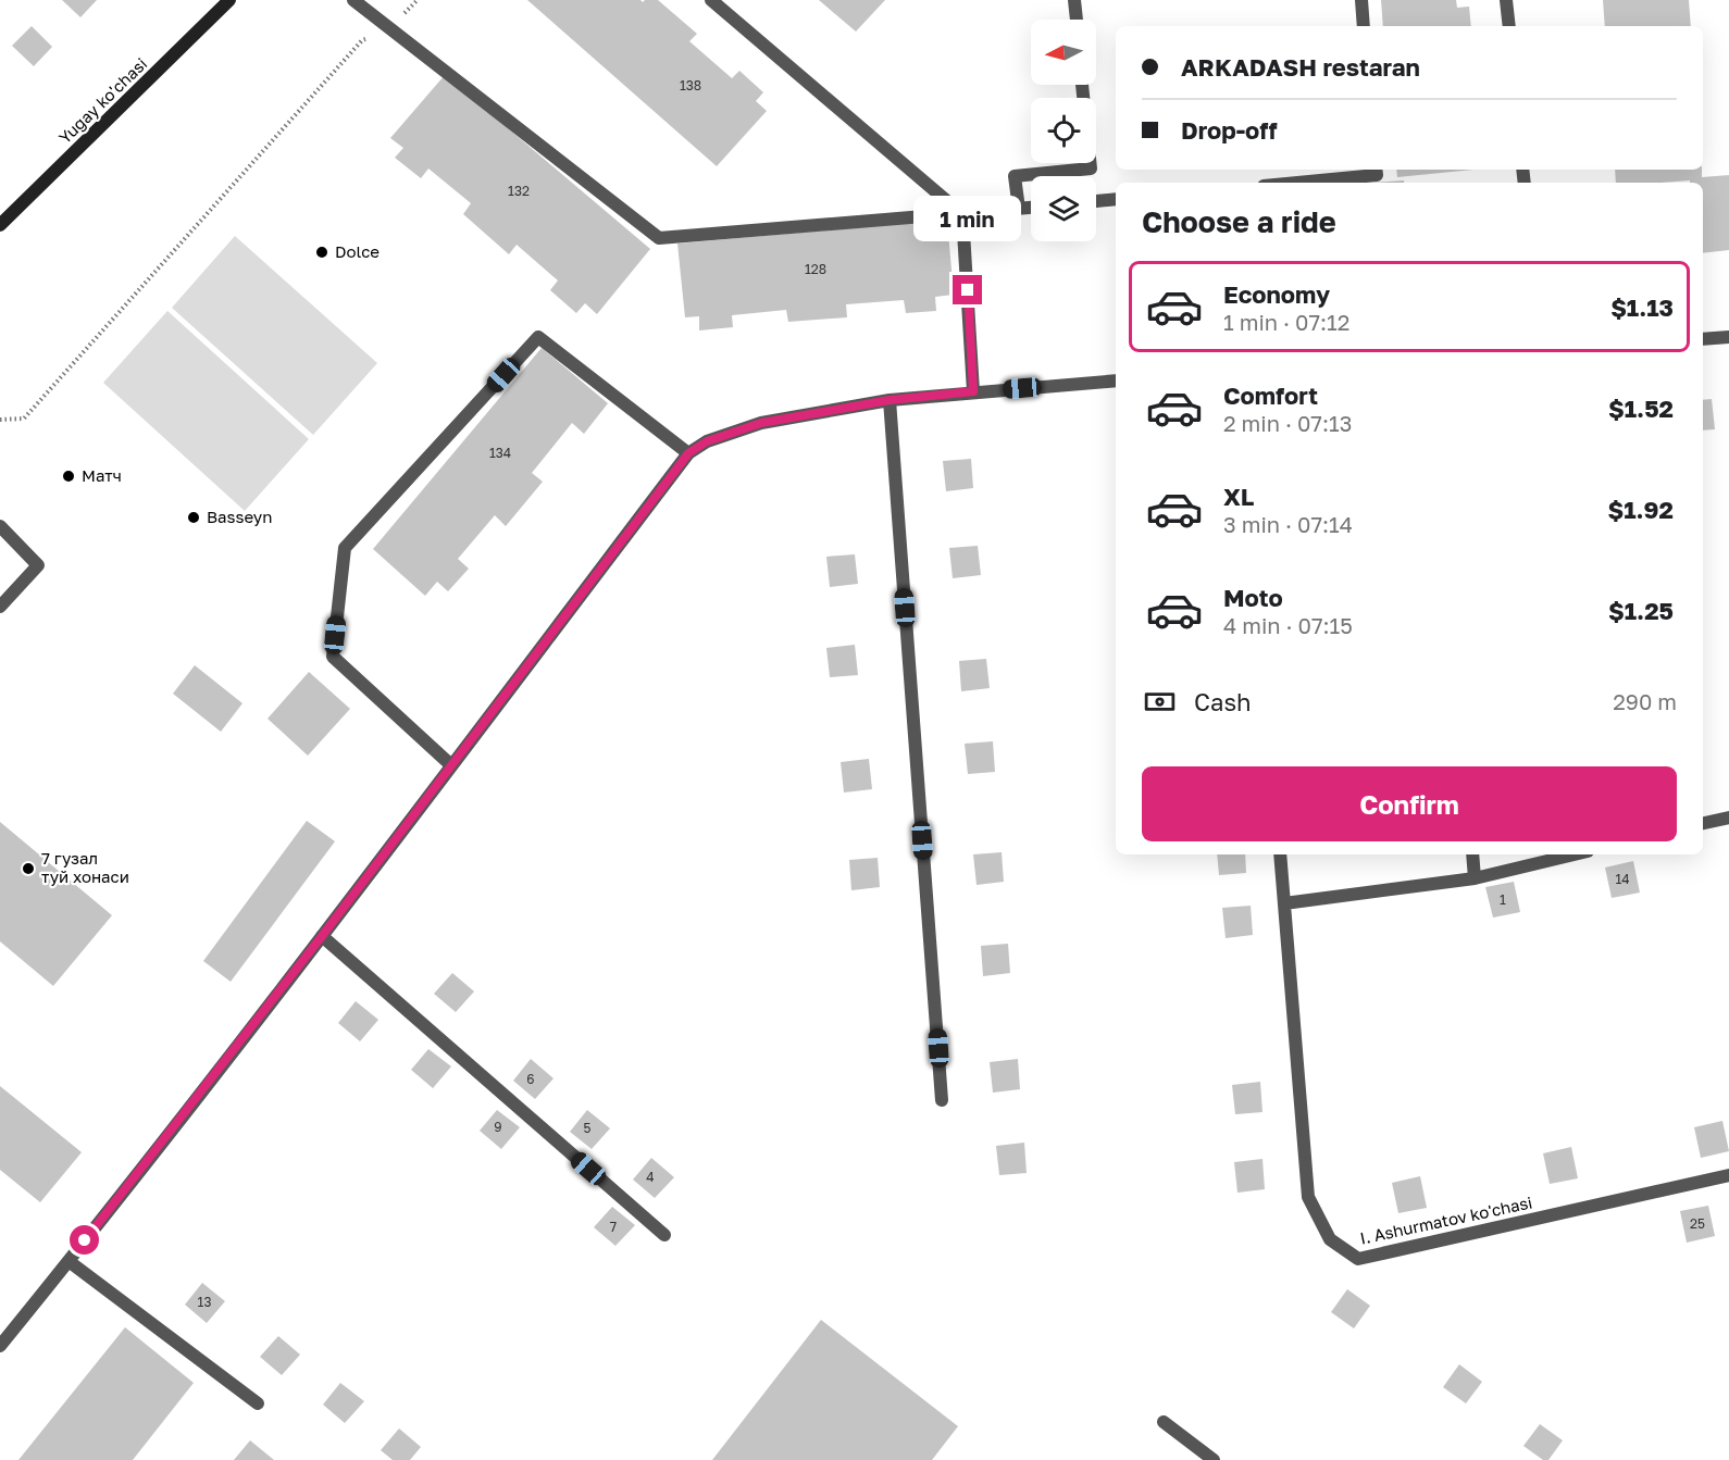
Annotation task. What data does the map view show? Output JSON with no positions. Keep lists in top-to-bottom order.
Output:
{
  "streets": {
    "main road": ["Yugay ko'chasi"],
    "street": ["I. Ashurmatov ko'chasi"]
  },
  "places": [
    "Dolce",
    "Матч",
    "Basseyn",
    "7 гузал туй хонаси"
  ],
  "house_numbers": [
    "138",
    "132",
    "128",
    "134",
    "14",
    "1",
    "6",
    "9",
    "5",
    "4",
    "25",
    "7",
    "13"
  ],
  "north": "left",
  "page": {
    "banner": ["ARKADASH restaran", "Drop-off"],
    "heading": "Choose a ride",
    "bubble": "1 min",
    "list": [
      {
        "name": "Economy",
        "note": "1 min · 07:12",
        "value": "$1.13"
      },
      {
        "name": "Comfort",
        "note": "2 min · 07:13",
        "value": "$1.52"
      },
      {
        "name": "XL",
        "note": "3 min · 07:14",
        "value": "$1.92"
      },
      {
        "name": "Moto",
        "note": "4 min · 07:15",
        "value": "$1.25"
      }
    ],
    "pay": ["Cash", "290 m"],
    "buttons": "Confirm"
  }
}
